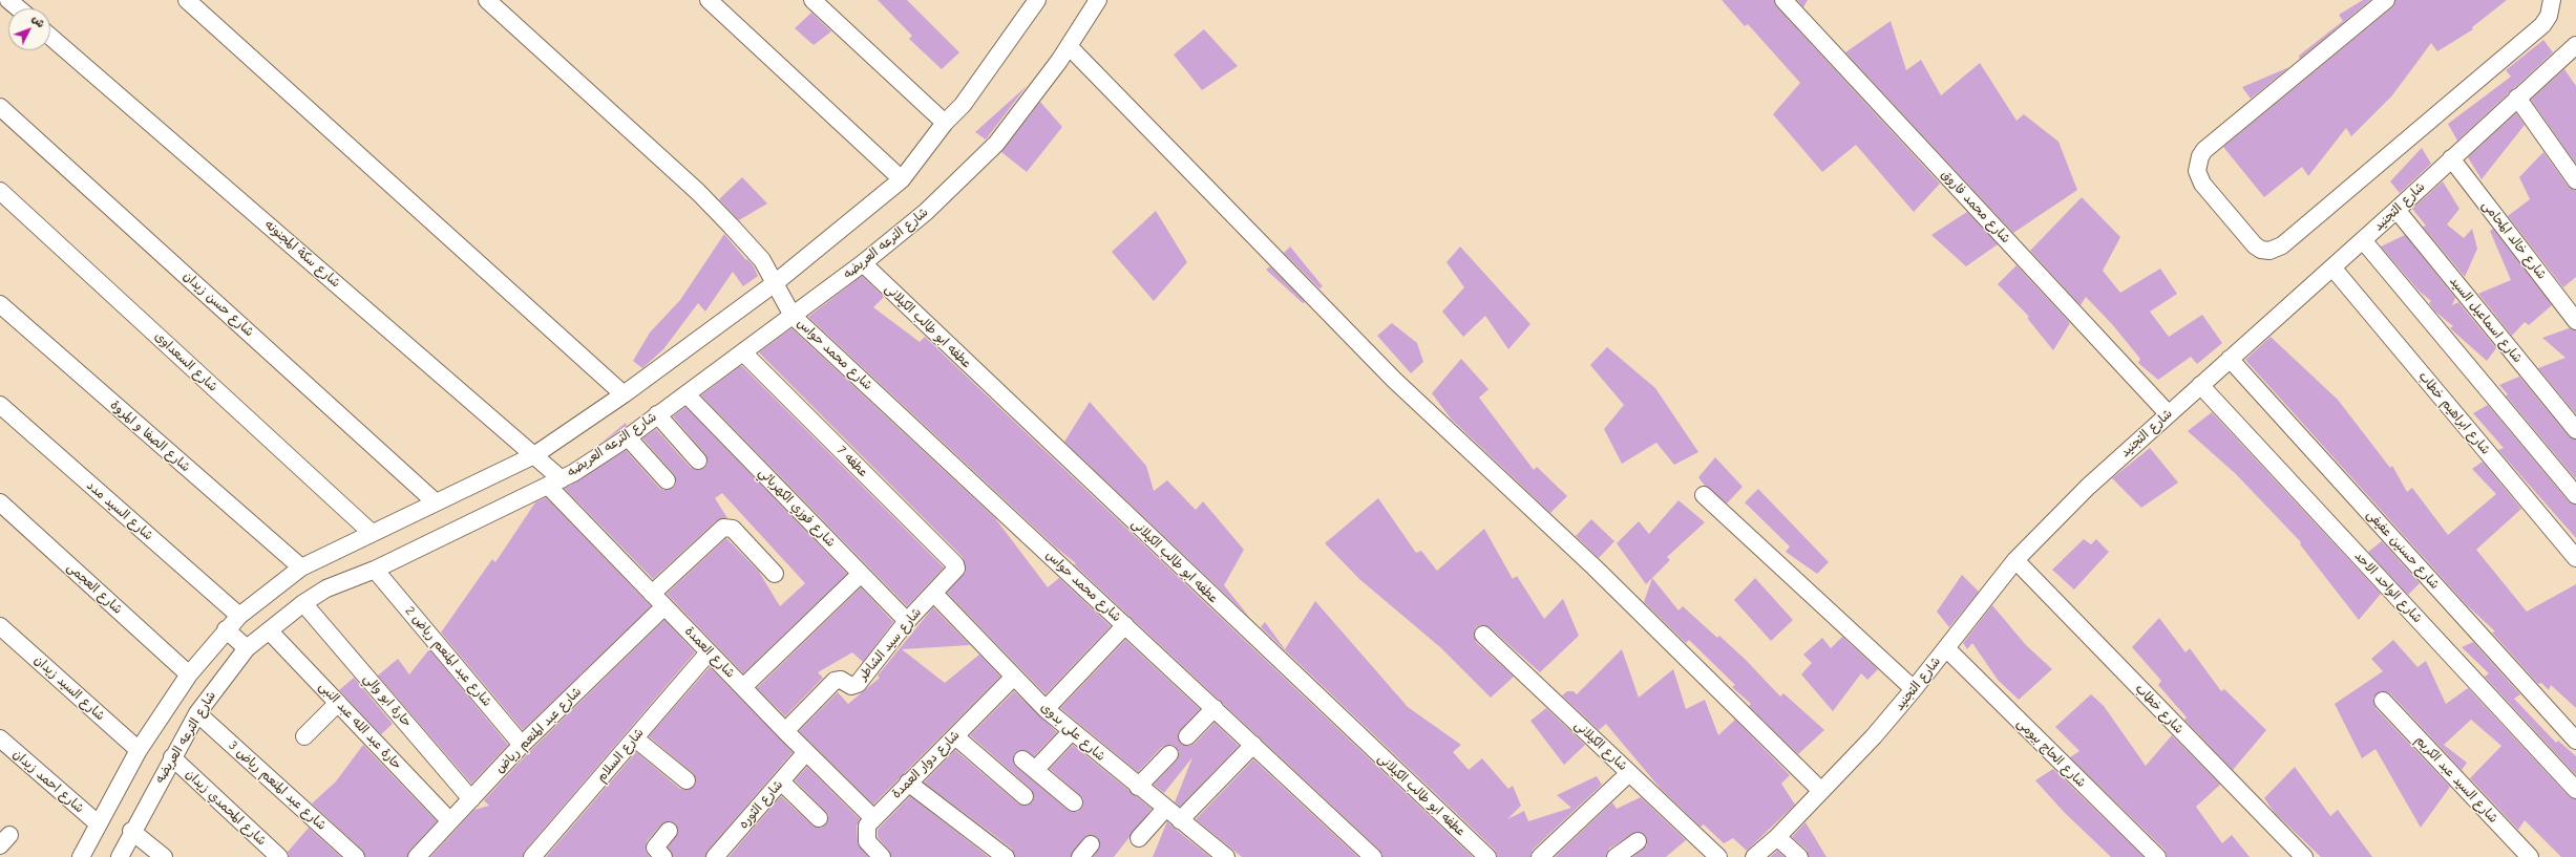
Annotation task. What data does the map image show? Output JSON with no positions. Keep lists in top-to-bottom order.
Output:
{
  "streets": {
    "street": [
      "شارع محمد فاروق",
      "شارع التجنيد",
      "شارع خالد المحامى",
      "شارع الترعه العريضه",
      "شارع سكة المجنونه",
      "شارع حسن زيدان",
      "شارع اسماعيل السيد",
      "عطفه ابو طالب الكيلانى",
      "شارع محمد حواس",
      "شارع السعداوى",
      "شارع ابراهيم خطاب",
      "شارع الصفا و المروة",
      "عطفه 7",
      "شارع فوزي الكهربائي",
      "شارع السيد مدد",
      "شارع حسنين عفيفى",
      "شارع الواحد الاحد",
      "شارع العجمى",
      "شارع سيد الشاطر",
      "شارع العمدة",
      "شارع عبد المنعم رياض 2",
      "شارع السيد زيدان",
      "حارة ابو والي",
      "شارع خطاب",
      "حارة عبد الله عبد النبى",
      "شارع عبد المنعم رياض",
      "شارع على بدوى",
      "شارع الكيلانى",
      "شارع الحاج بيومى",
      "شارع السلام",
      "شارع دوار العمدة",
      "شارع السيد عبد الكريم",
      "شارع احمد زيدان",
      "شارع عبد المنعم رياض 3",
      "شارع الثوره",
      "شارع المحمدي زيدان"
    ]
  },
  "crossings": [
    ["شارع محمد فاروق", "شارع التجنيد"],
    ["شارع التجنيد", "شارع خالد المحامى"],
    ["شارع التجنيد", "شارع اسماعيل السيد"],
    ["شارع التجنيد", "شارع ابراهيم خطاب"],
    ["شارع التجنيد", "شارع حسنين عفيفى"],
    ["شارع التجنيد", "شارع الواحد الاحد"],
    ["شارع التجنيد", "شارع خطاب"],
    ["شارع التجنيد", "شارع الحاج بيومى"],
    ["شارع الترعه العريضه", "شارع سكة المجنونه"],
    ["شارع الترعه العريضه", "عطفه ابو طالب الكيلانى"],
    ["شارع الترعه العريضه", "شارع محمد حواس"],
    ["شارع الترعه العريضه", "عطفه 7"],
    ["شارع الترعه العريضه", "شارع فوزي الكهربائي"],
    ["شارع الترعه العريضه", "شارع العمدة"],
    ["شارع الترعه العريضه", "شارع عبد المنعم رياض 2"],
    ["شارع الترعه العريضه", "حارة ابو والي"],
    ["شارع الترعه العريضه", "حارة عبد الله عبد النبى"],
    ["شارع الترعه العريضه", "شارع عبد المنعم رياض 3"],
    ["شارع الترعه العريضه", "شارع المحمدي زيدان"],
    ["شارع سكة المجنونه", "شارع العمدة"],
    ["عطفه 7", "شارع سيد الشاطر"],
    ["شارع فوزي الكهربائي", "شارع سيد الشاطر"],
    ["شارع سيد الشاطر", "شارع العمدة"],
    ["شارع سيد الشاطر", "شارع على بدوى"],
    ["شارع العمدة", "شارع عبد المنعم رياض"],
    ["شارع العمدة", "شارع السلام"],
    ["شارع العمدة", "شارع دوار العمدة"],
    ["شارع العمدة", "شارع الثوره"],
    ["شارع عبد المنعم رياض 2", "شارع عبد المنعم رياض"],
    ["حارة ابو والي", "شارع عبد المنعم رياض"],
    ["حارة عبد الله عبد النبى", "شارع عبد المنعم رياض"],
    ["شارع على بدوى", "شارع دوار العمدة"]
  ],
  "north": "top right"
}
